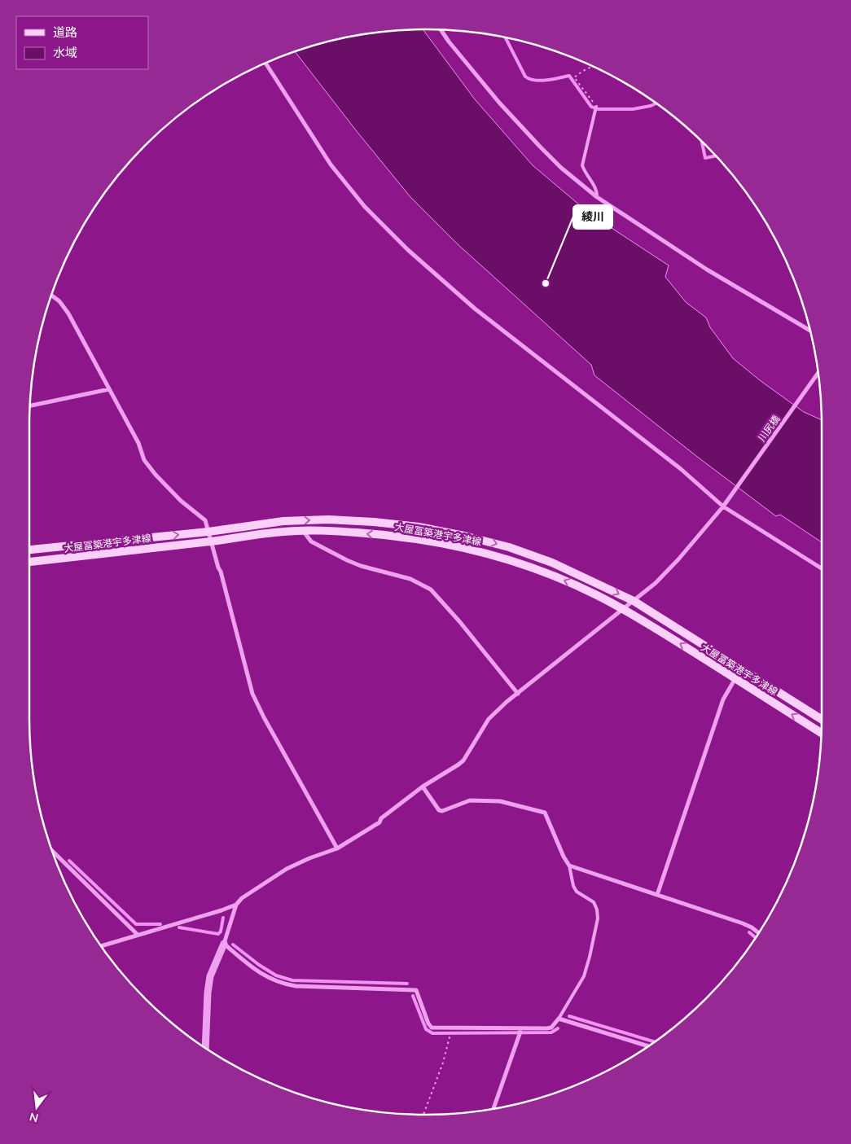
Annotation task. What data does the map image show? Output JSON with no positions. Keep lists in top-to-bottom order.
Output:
{
  "streets": {
    "main road": ["大屋冨築港宇多津線"],
    "street": ["川尻橋"]
  },
  "crossings": [
    ["川尻橋", "大屋冨築港宇多津線"]
  ],
  "places": ["綾川"],
  "legend": ["道路", "水域"],
  "north": "bottom"
}
